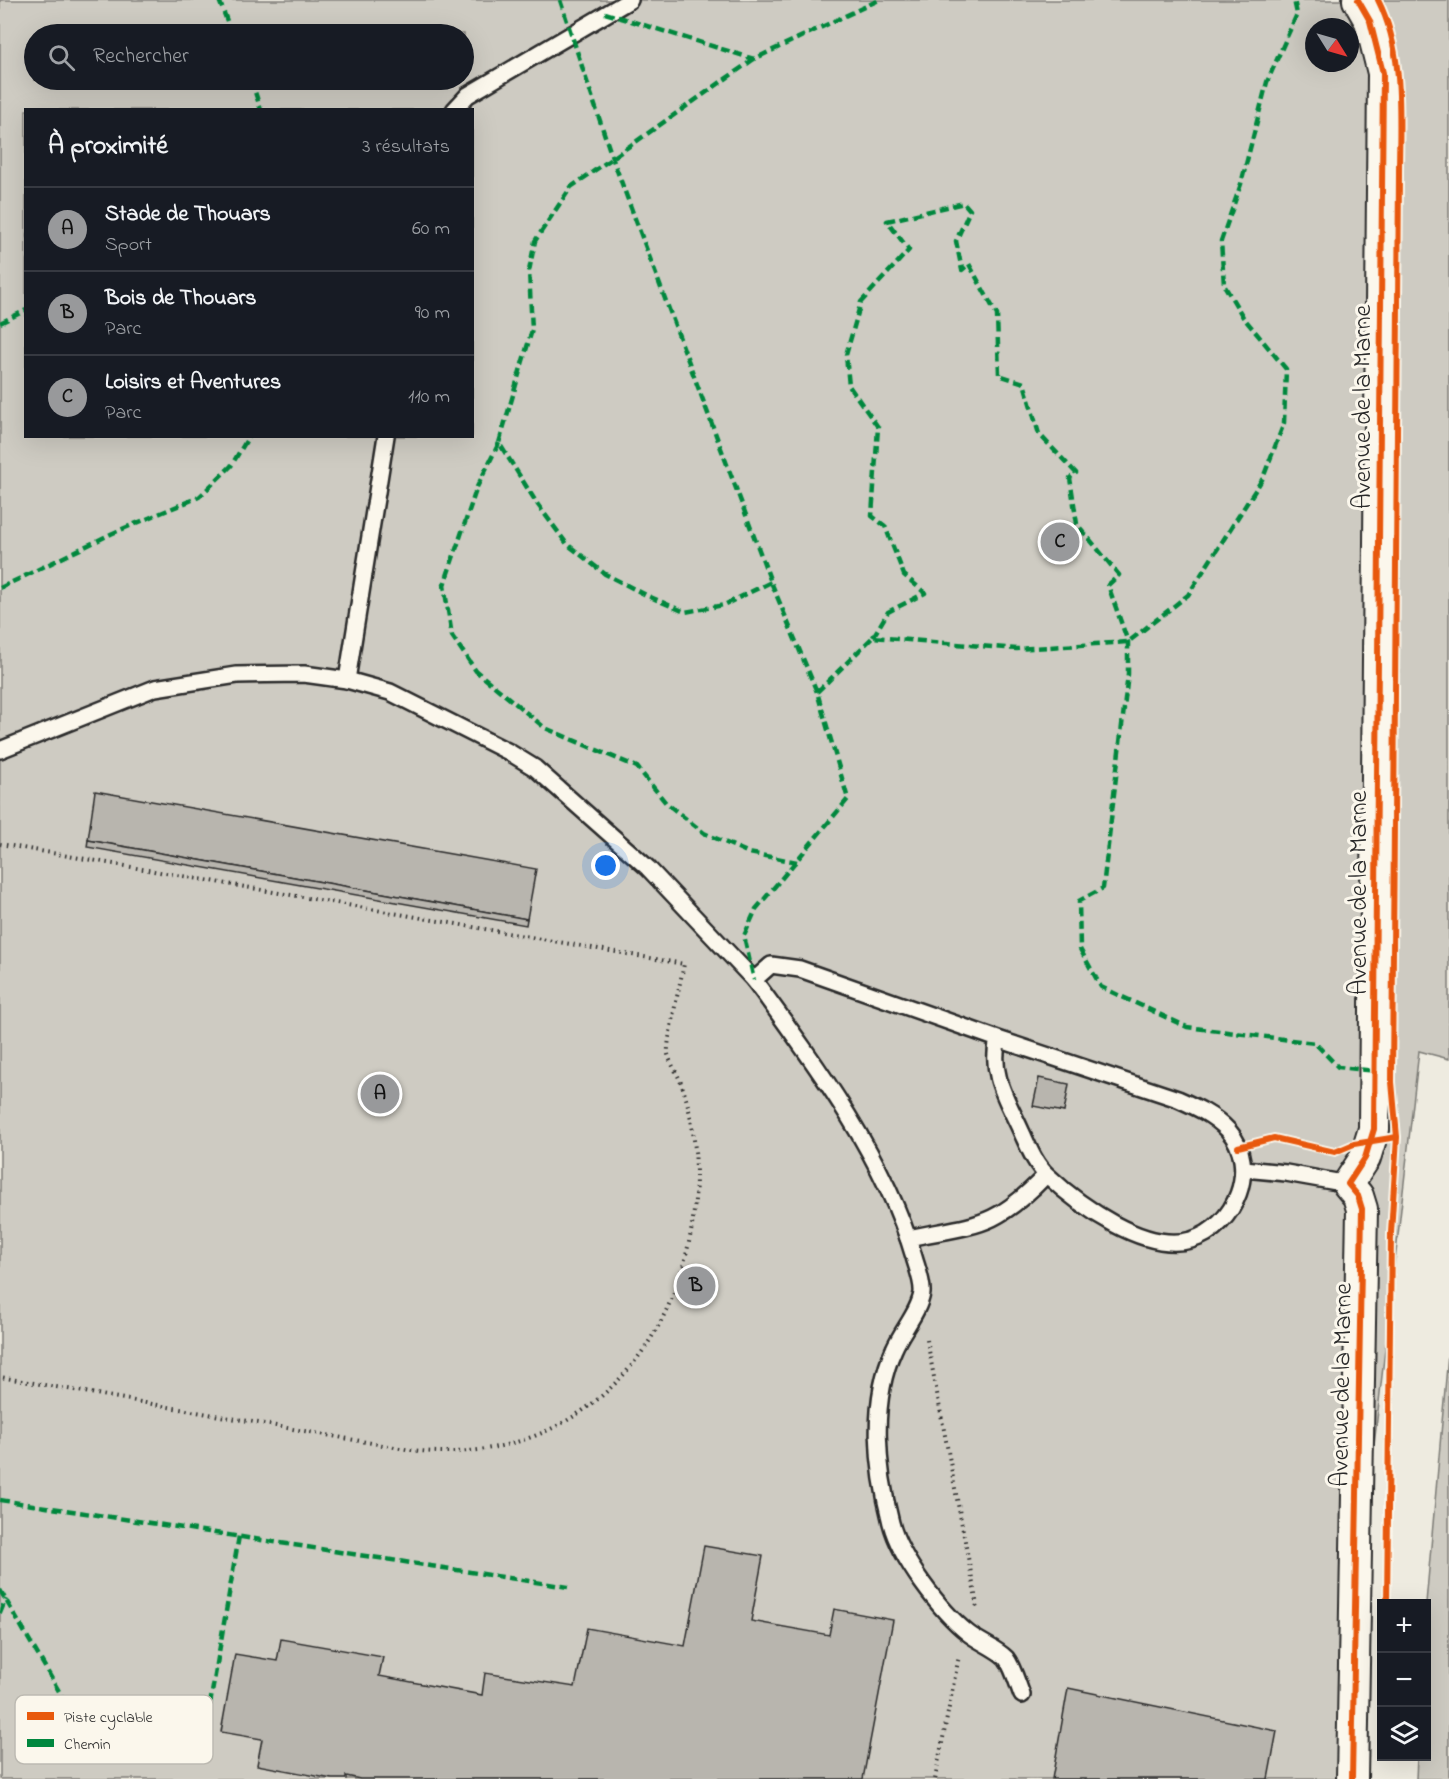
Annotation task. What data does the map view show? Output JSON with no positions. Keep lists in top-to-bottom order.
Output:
{
  "streets": {
    "street": ["Avenue de la Marne"]
  },
  "legend": ["Piste cyclable", "Chemin"],
  "north": "bottom right",
  "page": {
    "search": "Rechercher",
    "heading": ["À proximité", "3 résultats"],
    "list": [
      {
        "mark": "A",
        "name": "Stade de Thouars",
        "note": "Sport",
        "value": "60 m"
      },
      {
        "mark": "B",
        "name": "Bois de Thouars",
        "note": "Parc",
        "value": "90 m"
      },
      {
        "mark": "C",
        "name": "Loisirs et Aventures",
        "note": "Parc",
        "value": "110 m"
      }
    ],
    "pins": ["C", "A", "B"],
    "map_buttons": ["+", "−"]
  }
}
